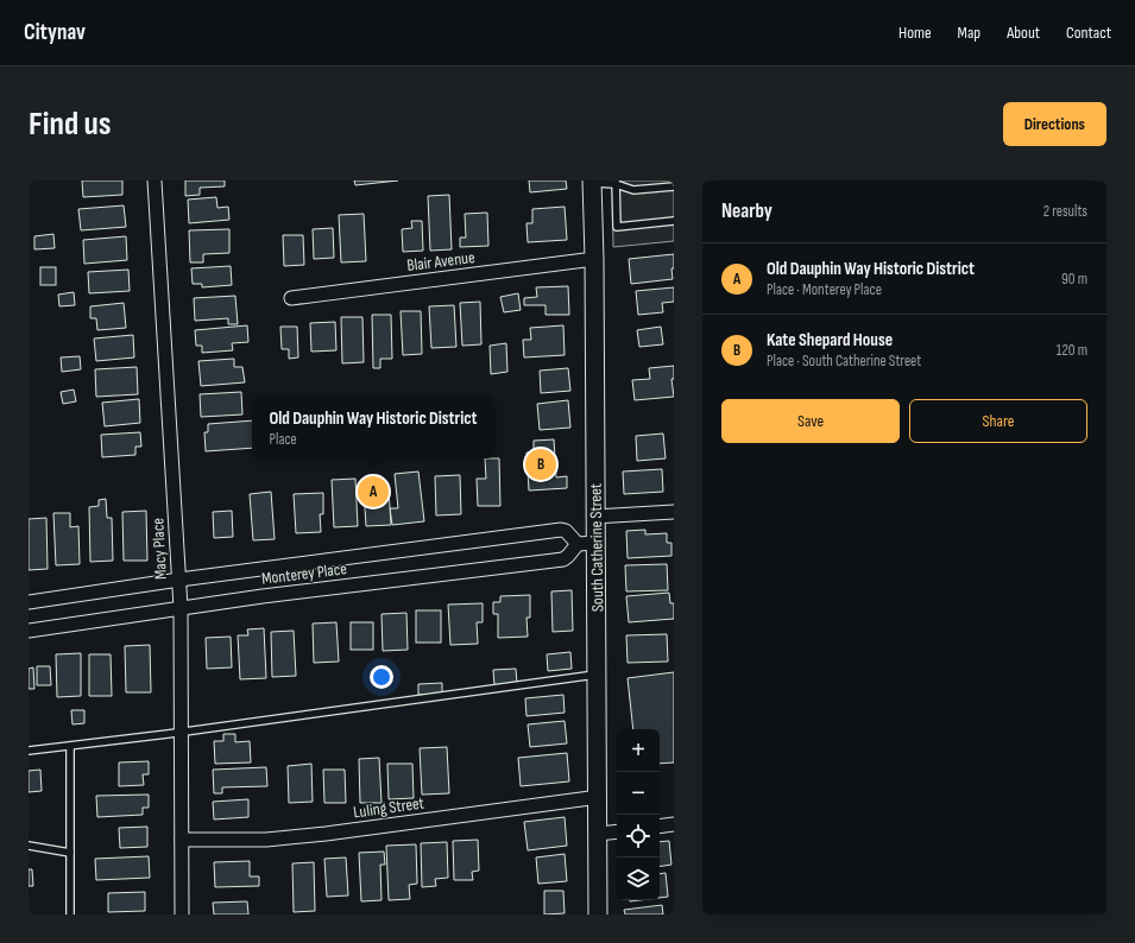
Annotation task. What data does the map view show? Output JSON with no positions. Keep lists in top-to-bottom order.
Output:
{
  "streets": {
    "street": [
      "Blair Avenue",
      "South Catherine Street",
      "Macy Place",
      "Monterey Place",
      "Luling Street"
    ]
  },
  "crossings": [
    ["Blair Avenue", "South Catherine Street"],
    ["South Catherine Street", "Luling Street"],
    ["Macy Place", "Monterey Place"],
    ["Macy Place", "Luling Street"]
  ],
  "page": {
    "header": "Citynav",
    "nav": [
      "Home",
      "Map",
      "About",
      "Contact"
    ],
    "buttons": [
      "Directions",
      ["Save", "Share"]
    ],
    "title": "Find us",
    "heading": ["Nearby", "2 results"],
    "list": [
      {
        "mark": "A",
        "name": "Old Dauphin Way Historic District",
        "note": "Place · Monterey Place",
        "value": "90 m"
      },
      {
        "mark": "B",
        "name": "Kate Shepard House",
        "note": "Place · South Catherine Street",
        "value": "120 m"
      }
    ],
    "popup": ["Old Dauphin Way Historic District", "Place"],
    "pins": ["B", "A"],
    "map_buttons": ["+", "−"]
  }
}
